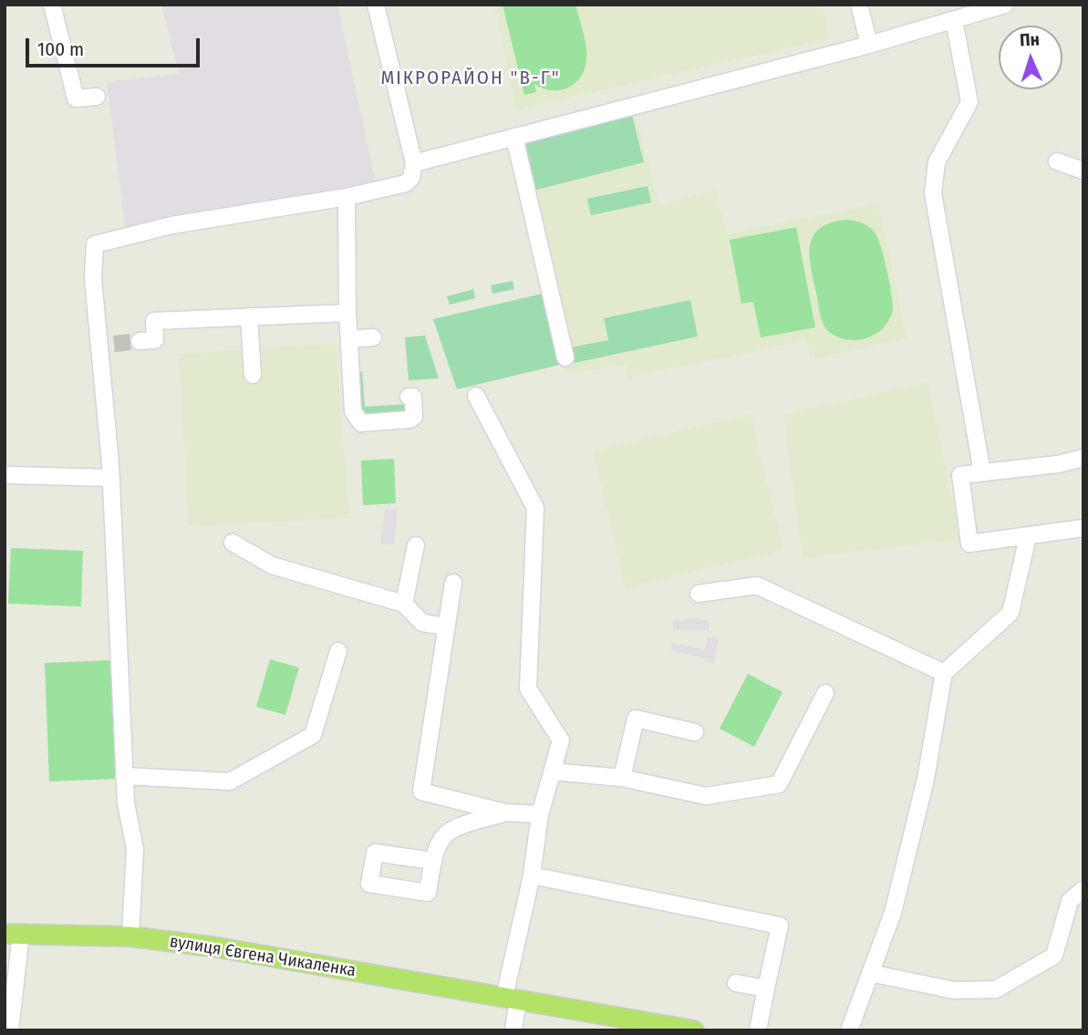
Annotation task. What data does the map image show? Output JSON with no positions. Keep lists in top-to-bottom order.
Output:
{
  "streets": {
    "main road": ["вулиця Євгена Чикаленка"]
  },
  "districts": ["МІКРОРАЙОН \"В-Г\""],
  "scale_bar": "100 m",
  "north": "top"
}
